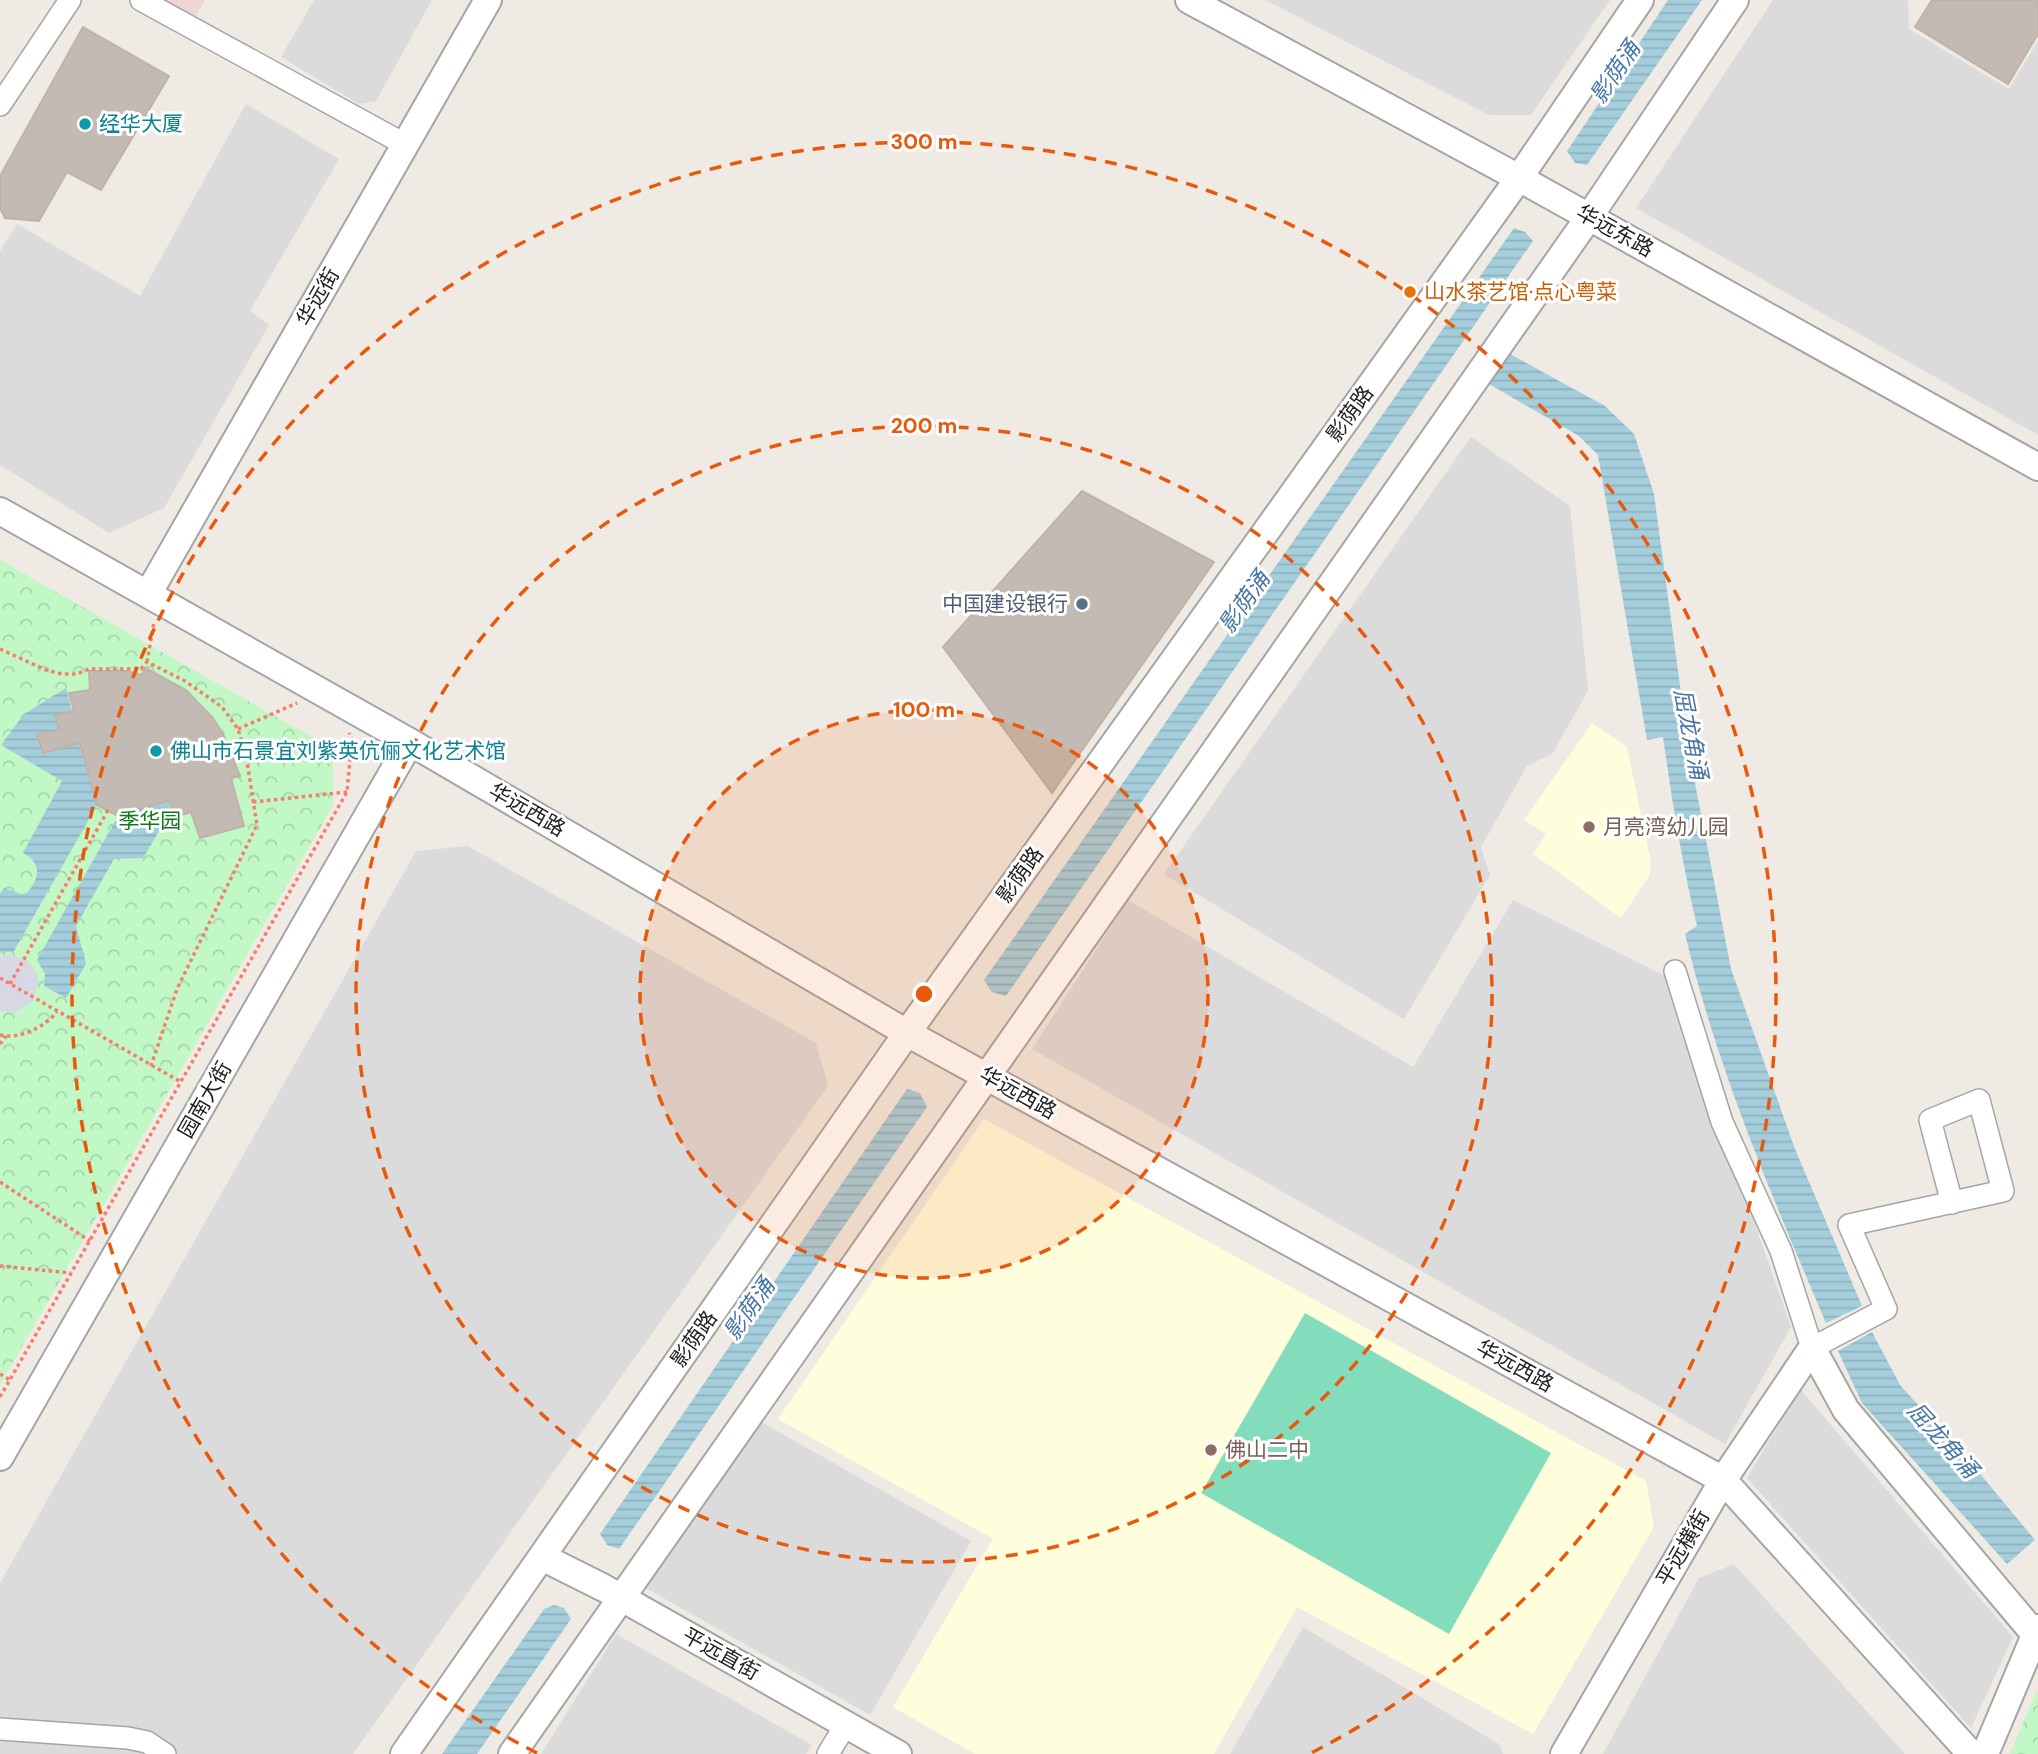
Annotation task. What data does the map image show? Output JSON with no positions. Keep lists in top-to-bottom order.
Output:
{
  "streets": {
    "street": [
      "华远东路",
      "华远街",
      "影荫路",
      "华远西路",
      "园南大街",
      "平远横街",
      "平远直街"
    ]
  },
  "crossings": [
    ["华远东路", "影荫路"],
    ["华远街", "华远西路"],
    ["影荫路", "华远西路"],
    ["影荫路", "平远直街"],
    ["华远西路", "园南大街"],
    ["华远西路", "平远横街"]
  ],
  "water": ["影荫涌", "屈龙角涌"],
  "parks": ["季华园"],
  "places": [
    "经华大厦",
    "山水茶艺馆·点心粤菜",
    "中国建设银行",
    "佛山市石景宜刘紫英伉俪文化艺术馆",
    "月亮湾幼儿园",
    "佛山二中"
  ],
  "rings": ["300 m", "200 m", "100 m"]
}
